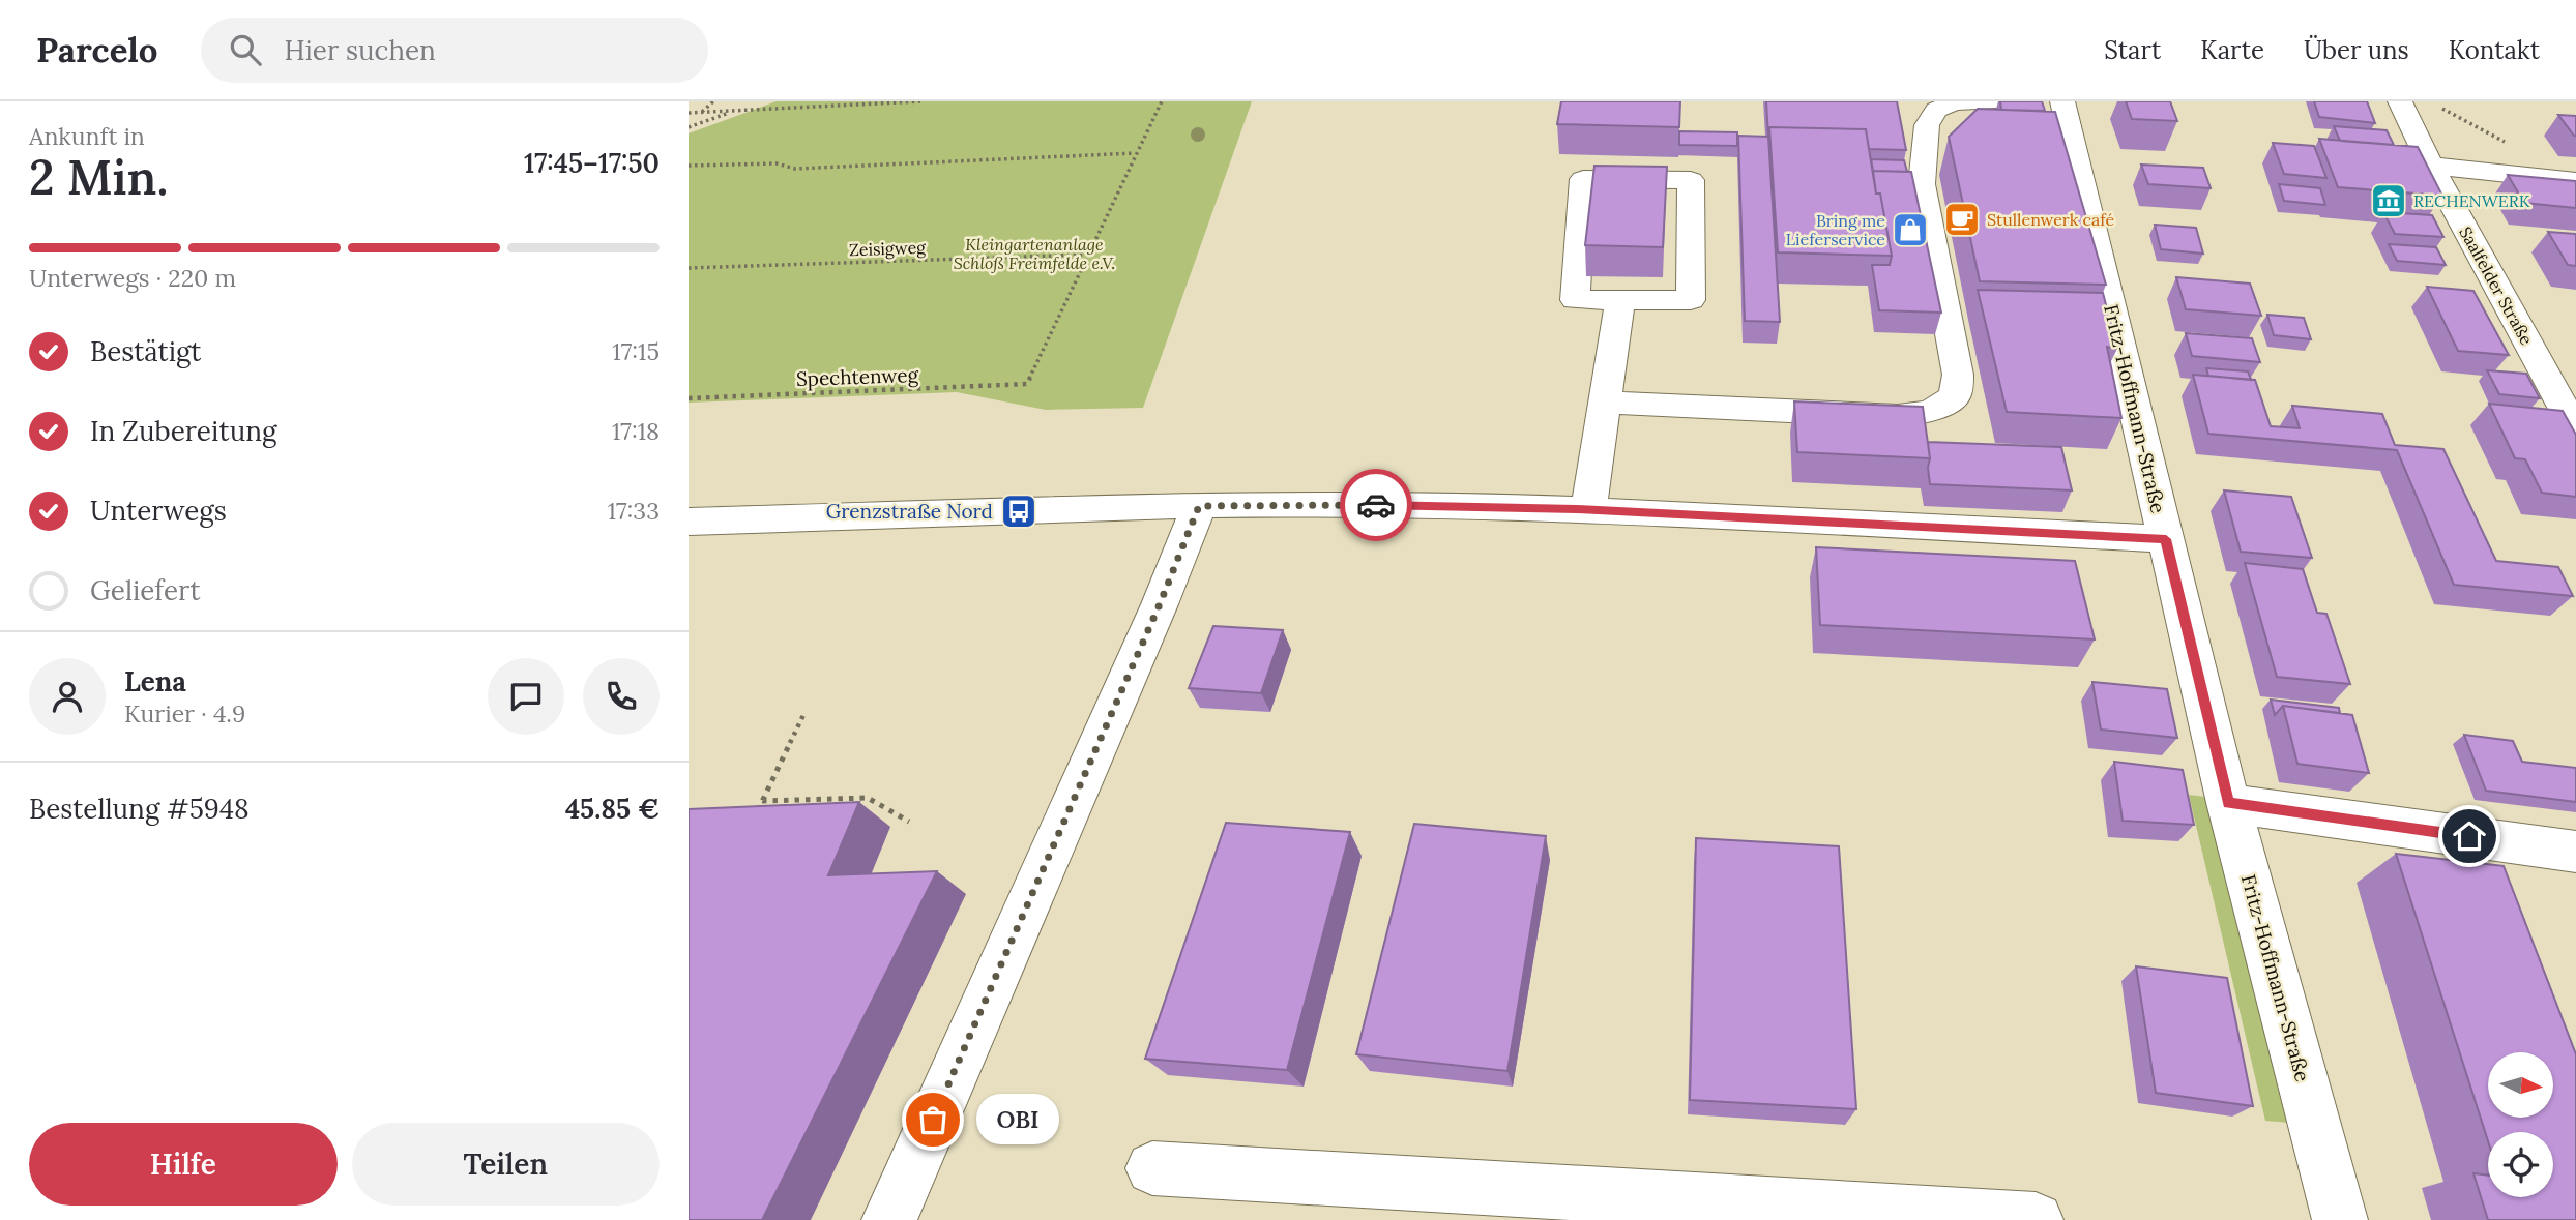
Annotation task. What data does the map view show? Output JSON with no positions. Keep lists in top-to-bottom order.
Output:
{
  "streets": {
    "street": ["Saalfelder Straße", "Fritz-Hoffmann-Straße"],
    "path": ["Zeisigweg", "Spechtenweg"]
  },
  "crossings": [
    ["Zeisigweg", "Spechtenweg"]
  ],
  "parks": ["Kleingartenanlage Schloß Freimfelde e.V."],
  "places": {
    "museum": ["RECHENWERK"],
    "cafe": ["Stullenwerk café"],
    "shop": ["Bring me Lieferservice"],
    "bus stop": ["Grenzstraße Nord"],
    "other": ["OBI"]
  },
  "north": "right",
  "page": {
    "header": "Parcelo",
    "search": "Hier suchen",
    "nav": [
      "Start",
      "Karte",
      "Über uns",
      "Kontakt"
    ],
    "heading": ["2 Min.", "Ankunft in", "17:45–17:50"],
    "panel": [
      "Lena",
      "Kurier · 4.9",
      "Bestellung #5948",
      "45.85 €"
    ],
    "bar": "Unterwegs · 220 m",
    "list": [
      ["Bestätigt", "17:15"],
      ["In Zubereitung", "17:18"],
      ["Unterwegs", "17:33"],
      "Geliefert"
    ],
    "bubble": "OBI",
    "buttons": ["Hilfe", "Teilen"]
  }
}
